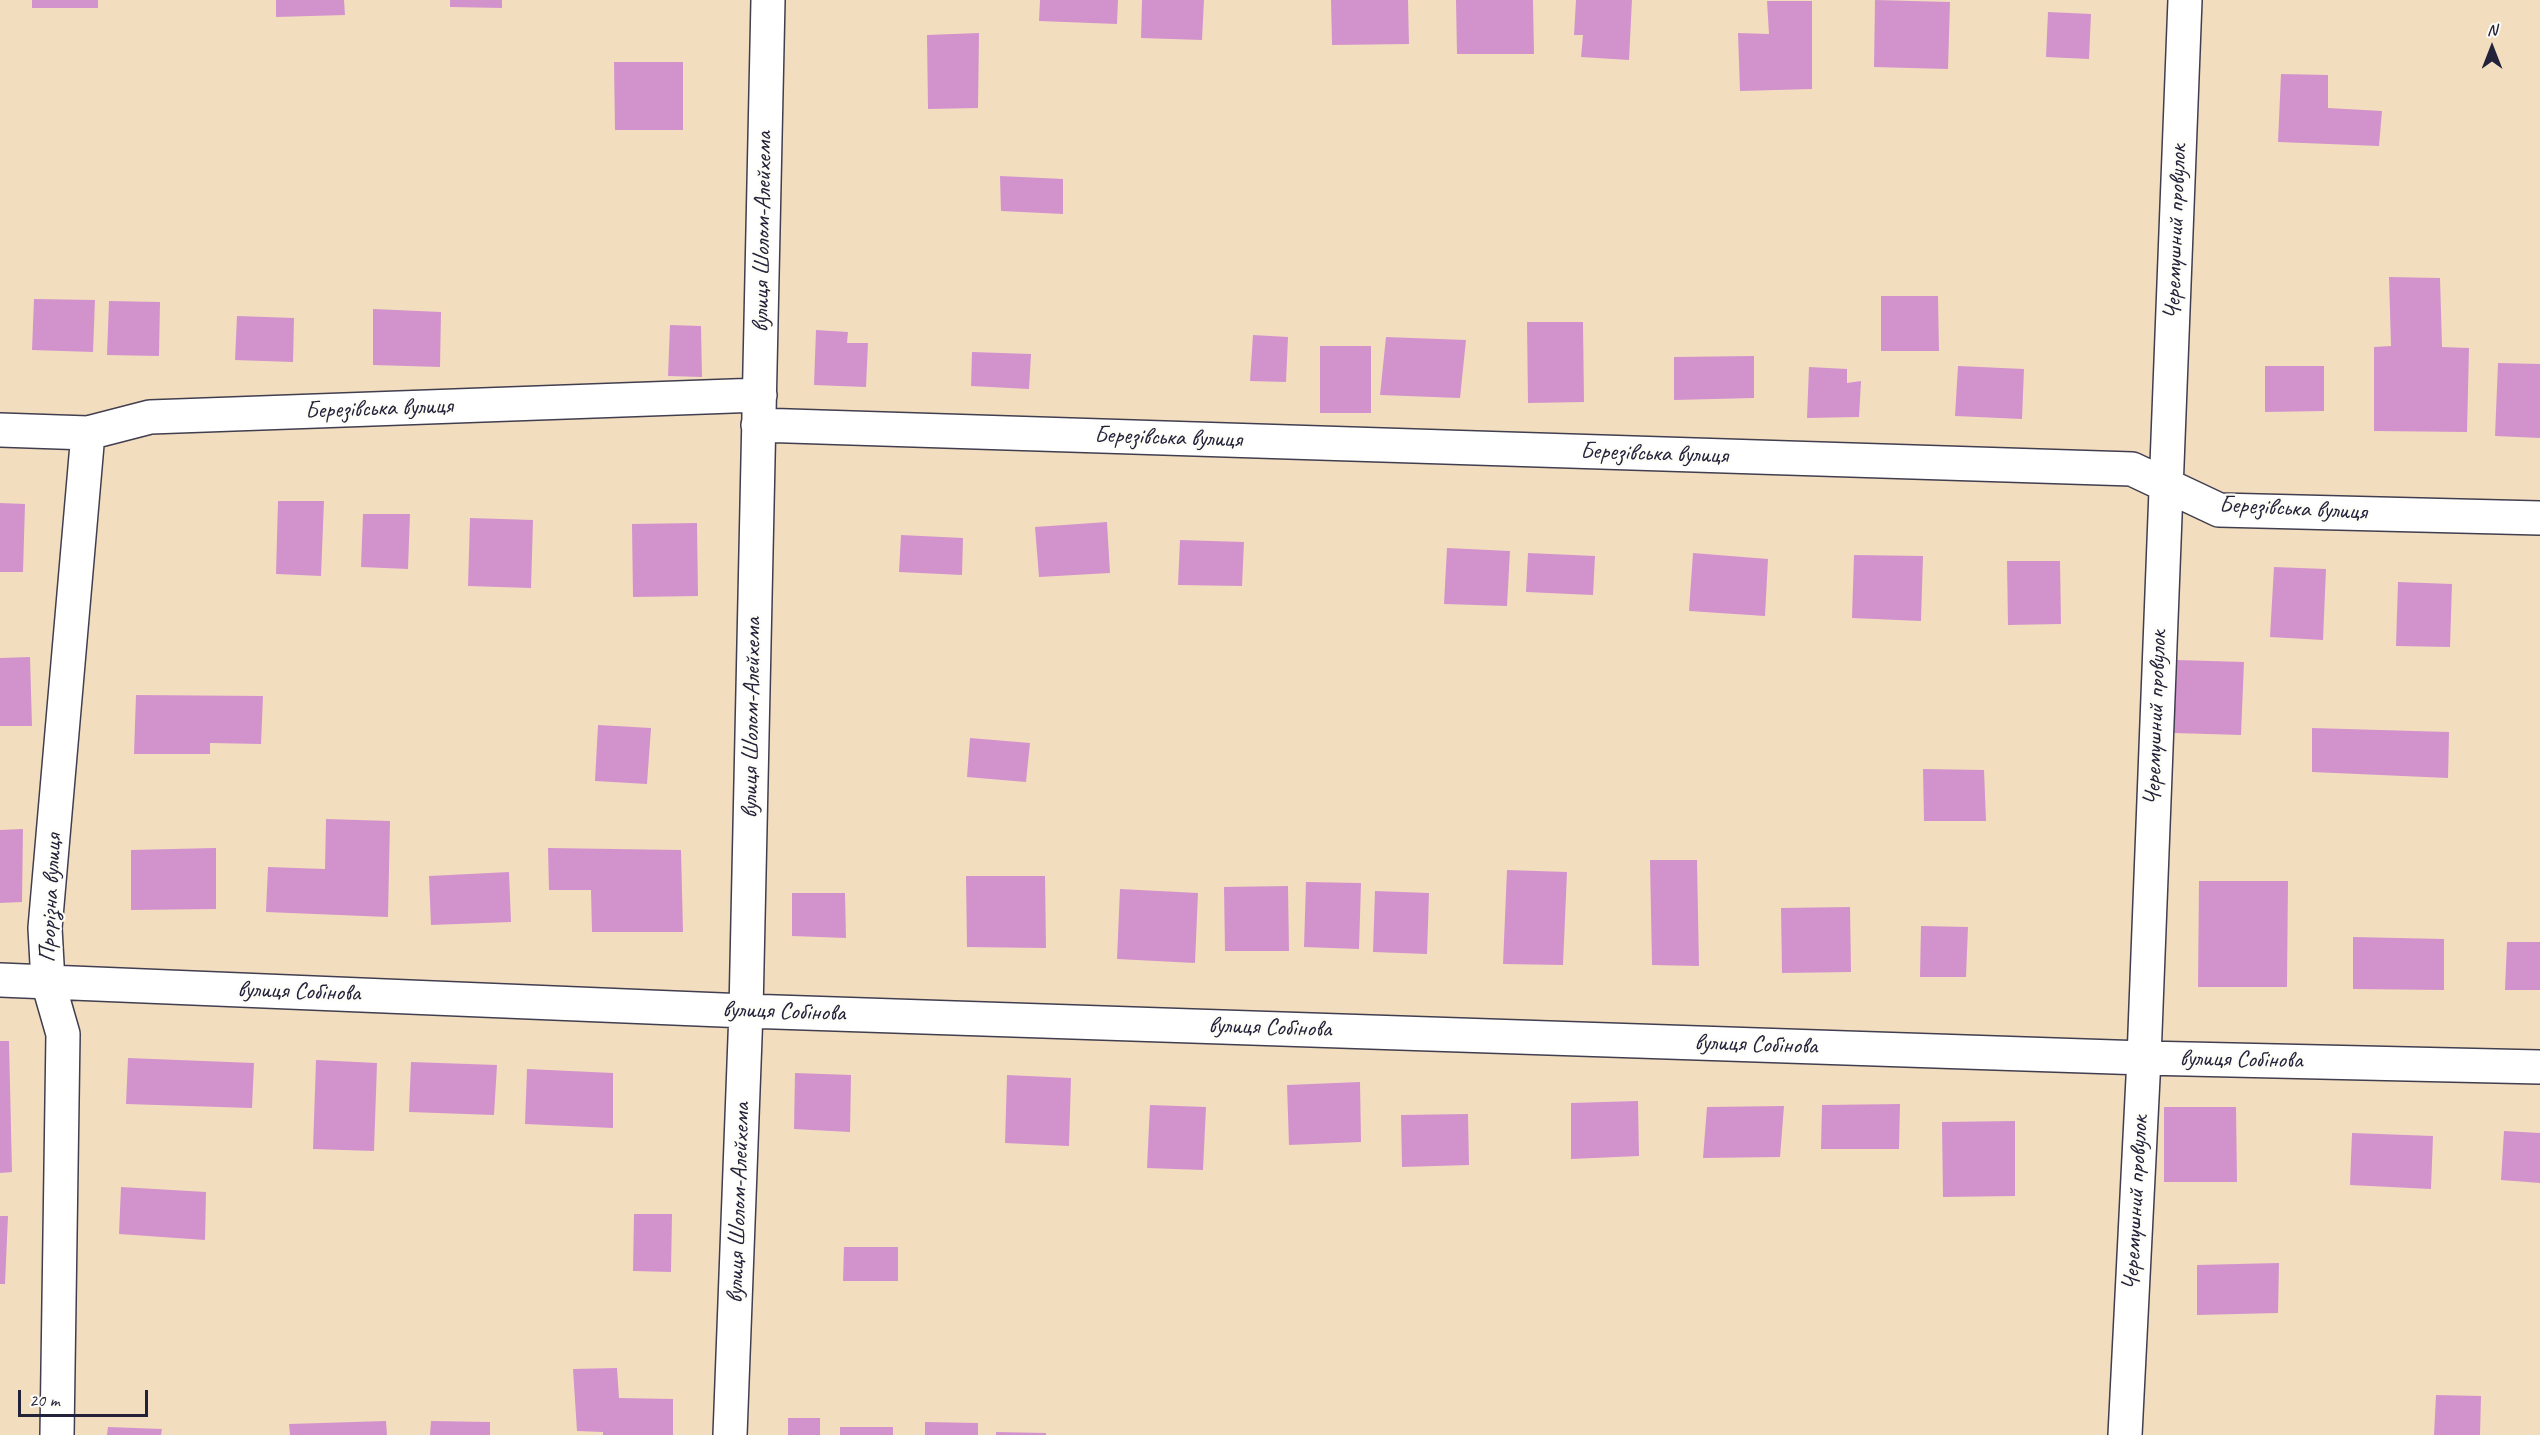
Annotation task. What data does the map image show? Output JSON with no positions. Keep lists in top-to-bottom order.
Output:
{
  "streets": {
    "street": [
      "вулиця Шолом-Алейхема",
      "Черемушний провулок",
      "Березівська вулиця",
      "Прорізна вулиця",
      "вулиця Собінова"
    ]
  },
  "crossings": [
    ["вулиця Шолом-Алейхема", "Березівська вулиця"],
    ["вулиця Шолом-Алейхема", "вулиця Собінова"],
    ["Черемушний провулок", "Березівська вулиця"],
    ["Черемушний провулок", "вулиця Собінова"],
    ["Березівська вулиця", "Прорізна вулиця"],
    ["Прорізна вулиця", "вулиця Собінова"]
  ],
  "scale_bar": "20 m",
  "north": "top"
}
